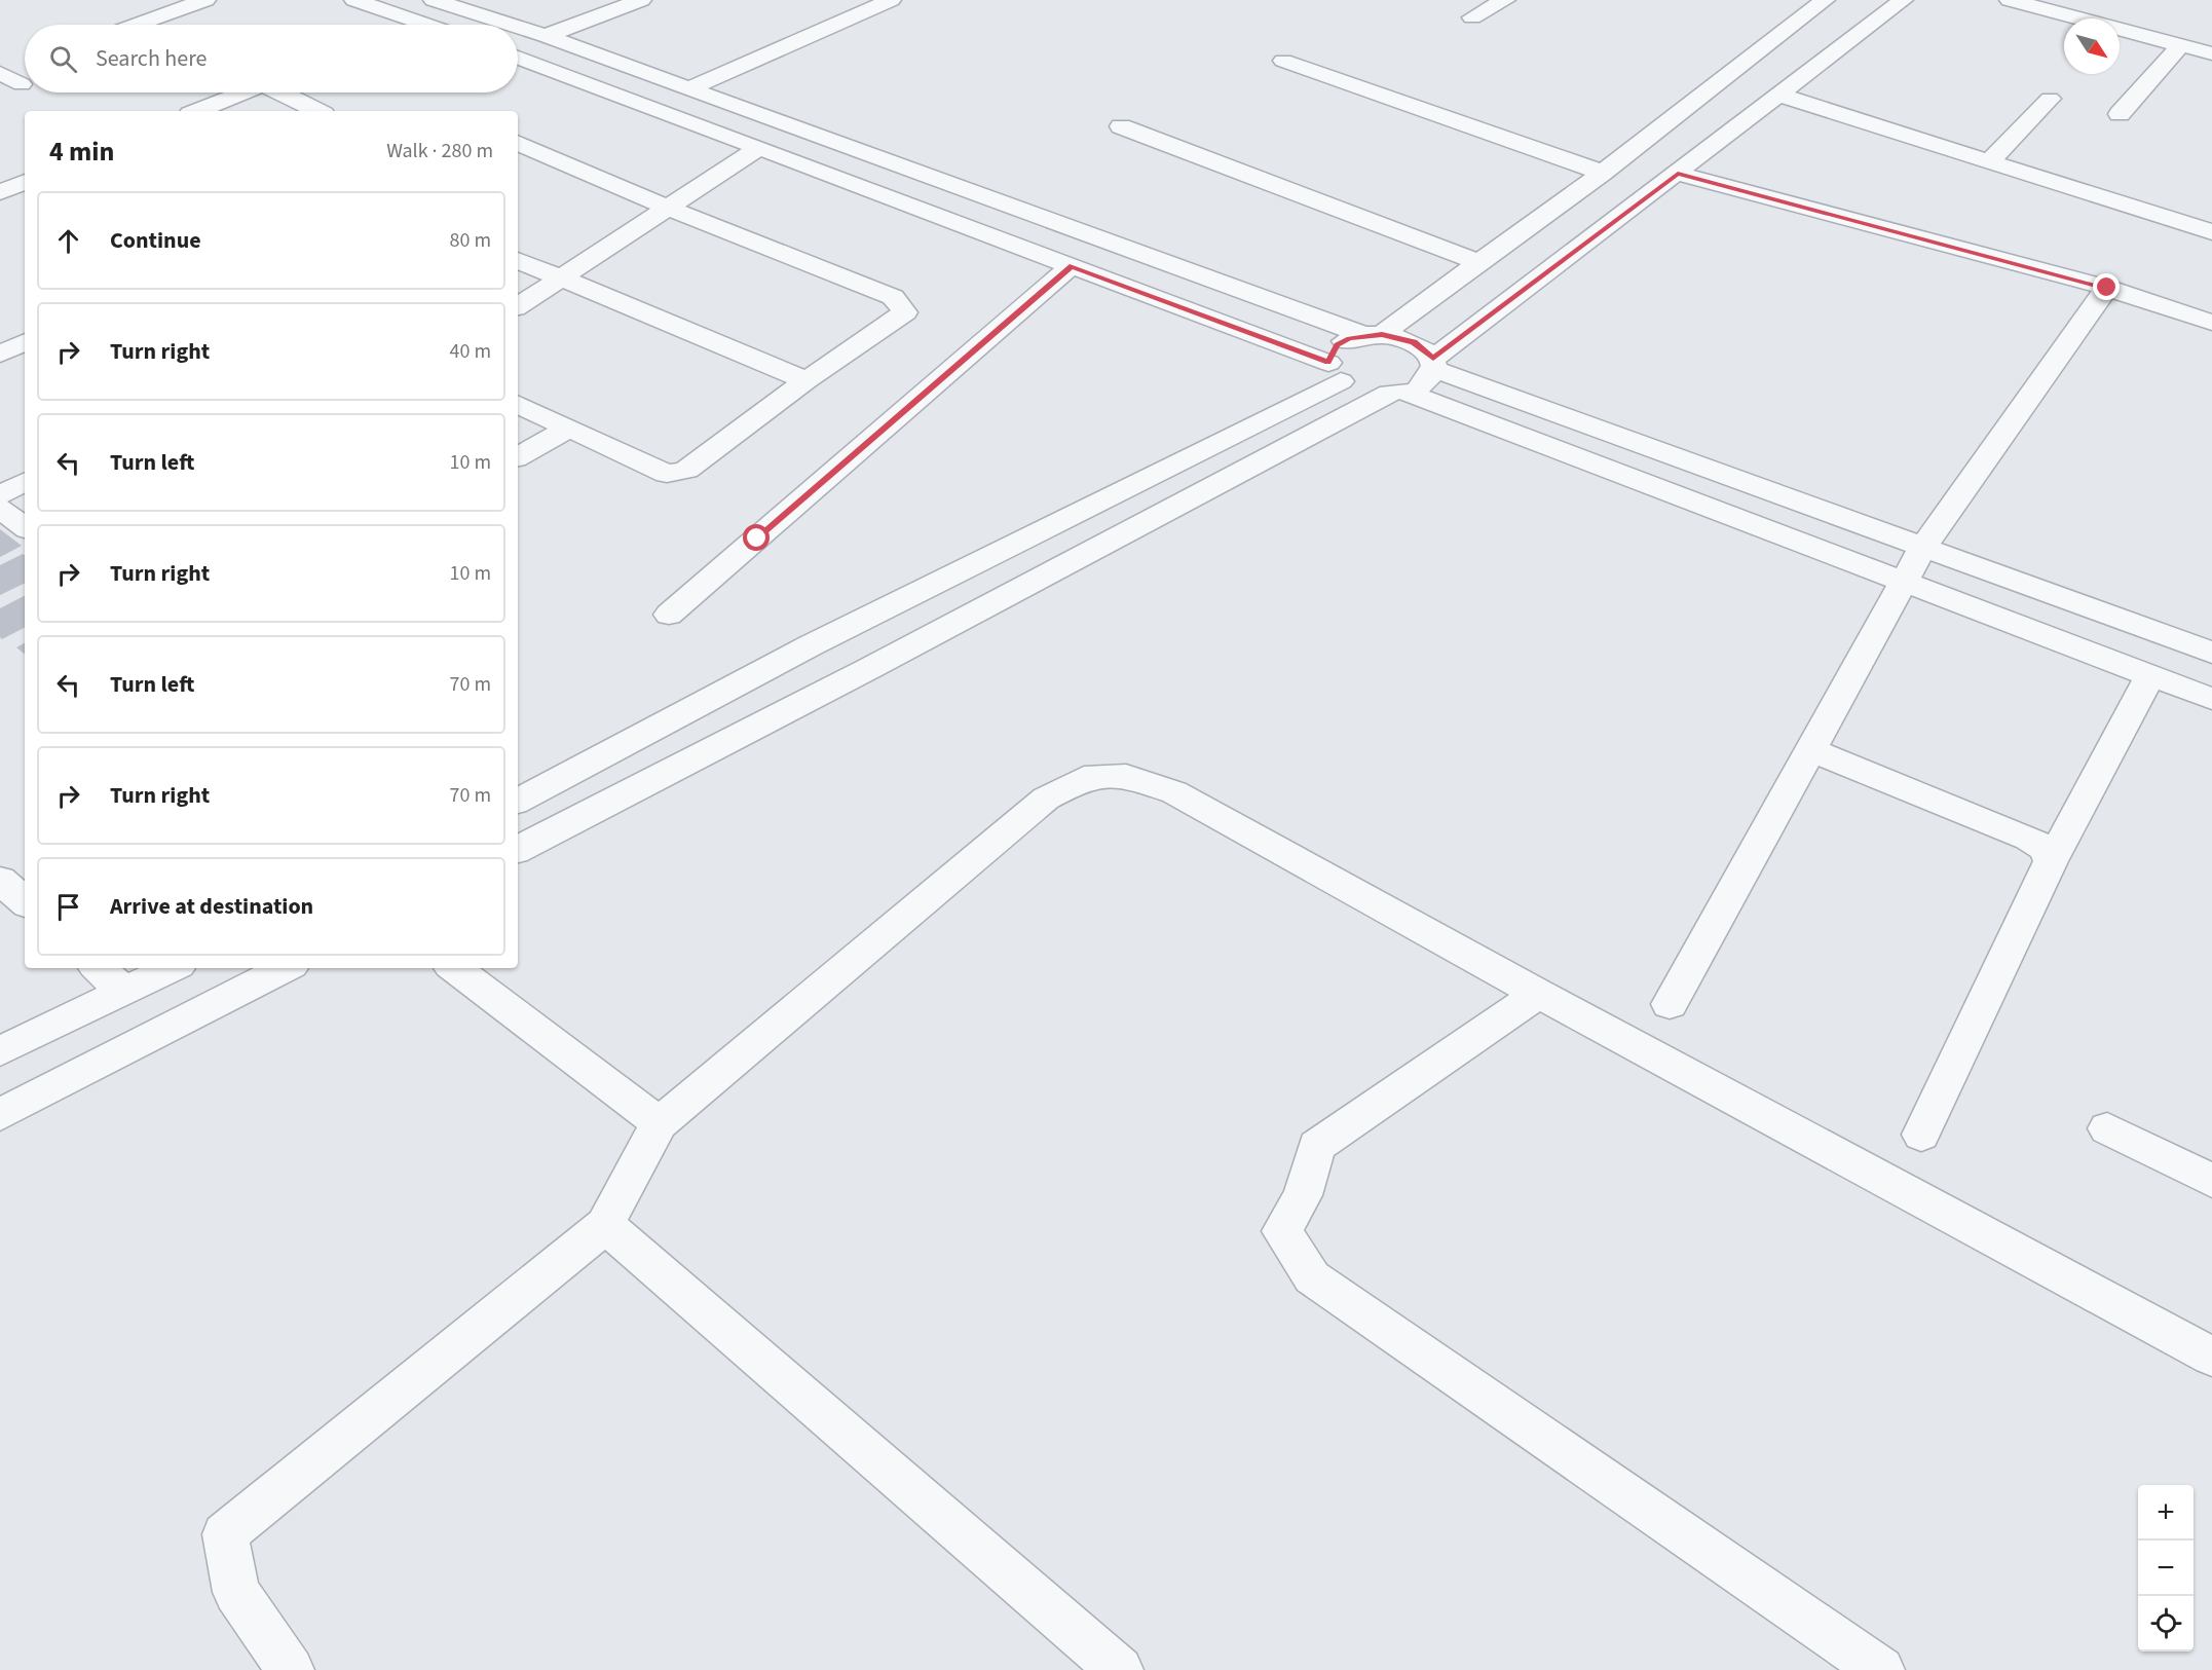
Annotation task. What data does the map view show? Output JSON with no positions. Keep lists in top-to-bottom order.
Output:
{
  "north": "bottom right",
  "page": {
    "search": "Search here",
    "heading": ["4 min", "Walk · 280 m"],
    "list": [
      ["Continue", "80 m"],
      ["Turn right", "40 m"],
      ["Turn left", "10 m"],
      ["Turn right", "10 m"],
      ["Turn left", "70 m"],
      ["Turn right", "70 m"],
      "Arrive at destination"
    ],
    "map_buttons": ["+", "−"]
  }
}
